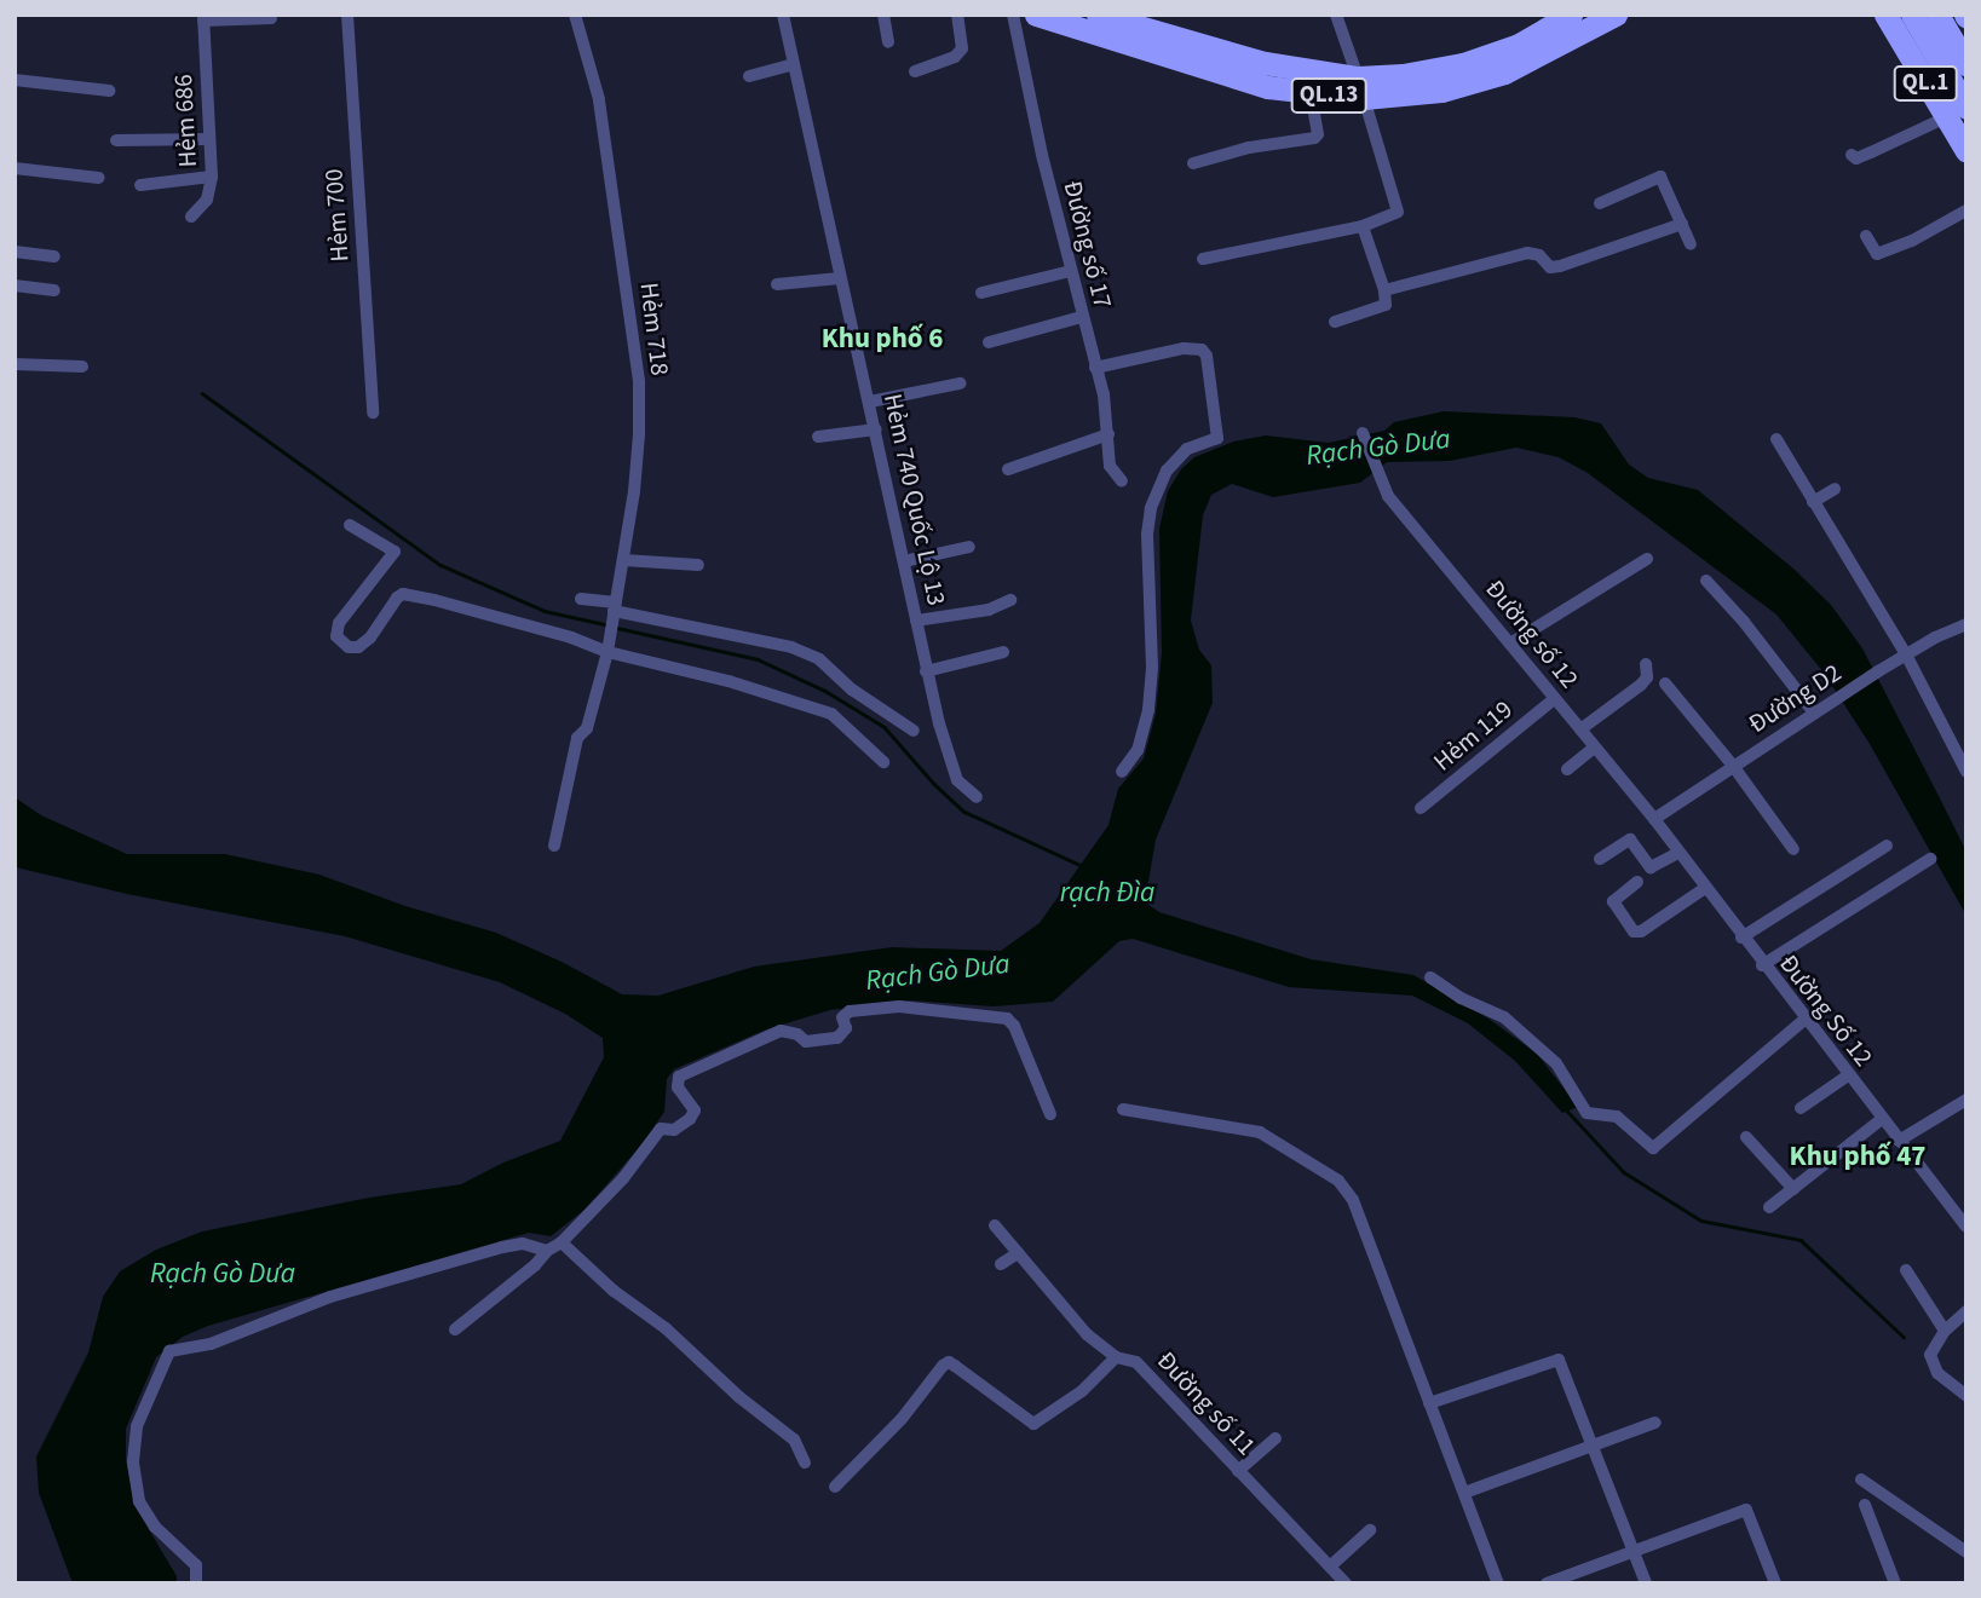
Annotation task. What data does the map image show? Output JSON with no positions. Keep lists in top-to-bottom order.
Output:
{
  "streets": {
    "highway": ["QL.1", "QL.13"],
    "street": [
      "Hẻm 686",
      "Hẻm 700",
      "Đường số 17",
      "Hẻm 718",
      "Hẻm 740 Quốc Lộ 13",
      "Đường số 12",
      "Đường D2",
      "Hẻm 119",
      "Đường Số 12",
      "Đường số 11"
    ]
  },
  "crossings": [
    ["Đường số 12", "Đường D2"],
    ["Đường số 12", "Hẻm 119"],
    ["Đường số 12", "Đường Số 12"],
    ["Đường D2", "Đường Số 12"]
  ],
  "districts": ["Khu phố 6", "Khu phố 47"],
  "water": ["Rạch Gò Dưa", "rạch Đìa"]
}
